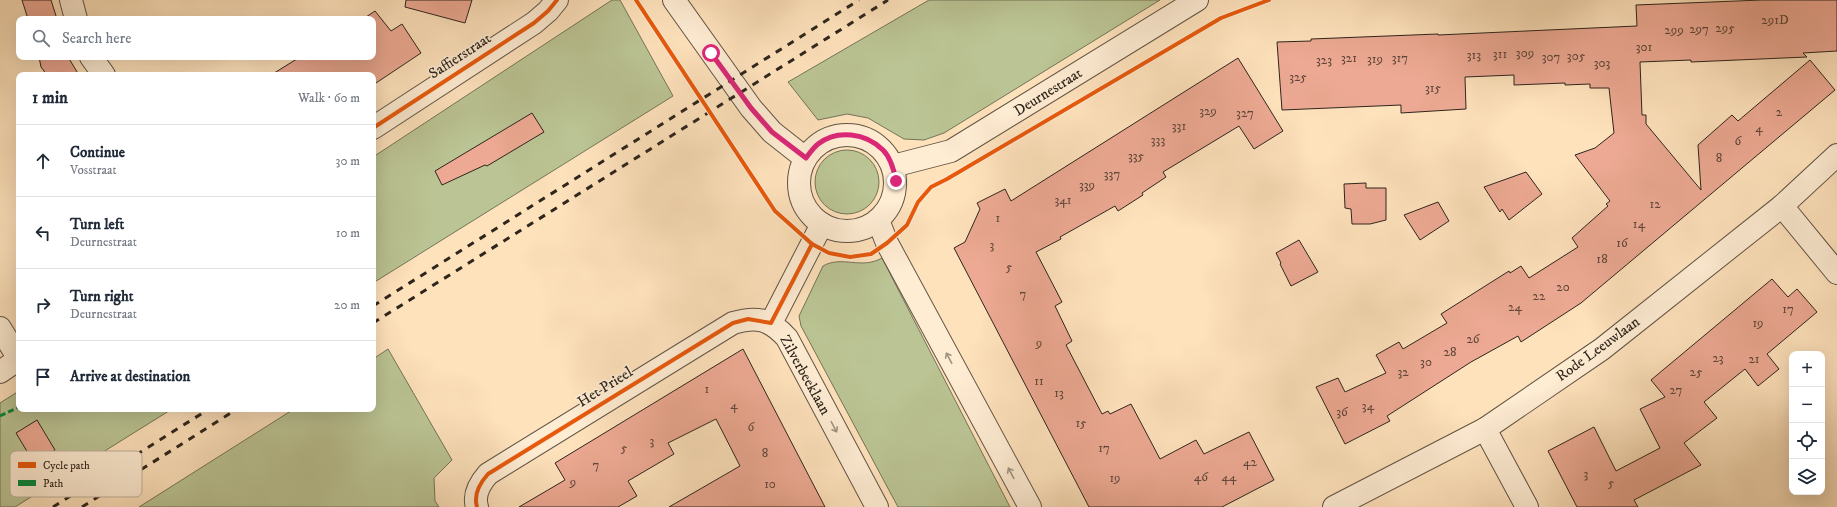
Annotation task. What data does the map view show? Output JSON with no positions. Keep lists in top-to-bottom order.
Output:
{
  "streets": {
    "street": [
      "Saffierstraat",
      "Deurnestraat",
      "Rode Leeuwlaan",
      "Zilverbeeklaan",
      "Het Prieel"
    ]
  },
  "crossings": [
    ["Deurnestraat", "Zilverbeeklaan"],
    ["Zilverbeeklaan", "Het Prieel"]
  ],
  "house_numbers": [
    "291D",
    "295",
    "297",
    "299",
    "301",
    "309",
    "311",
    "313",
    "305",
    "307",
    "321",
    "317",
    "319",
    "323",
    "303",
    "325",
    "315",
    "329",
    "2",
    "327",
    "331",
    "4",
    "333",
    "6",
    "335",
    "8",
    "337",
    "339",
    "341",
    "12",
    "1",
    "14",
    "16",
    "3",
    "18",
    "5",
    "20",
    "7",
    "22",
    "24",
    "17",
    "19",
    "26",
    "9",
    "28",
    "23",
    "21",
    "30",
    "32",
    "25",
    "11",
    "1",
    "27",
    "13",
    "4",
    "34",
    "36",
    "15",
    "6",
    "3",
    "5",
    "17",
    "8",
    "42",
    "7",
    "3",
    "46",
    "44",
    "19",
    "9",
    "5",
    "10"
  ],
  "legend": ["Cycle path", "Path"],
  "page": {
    "search": "Search here",
    "heading": ["1 min", "Walk · 60 m"],
    "list": [
      ["Continue", "Vosstraat", "30 m"],
      ["Turn left", "Deurnestraat", "10 m"],
      ["Turn right", "Deurnestraat", "20 m"],
      "Arrive at destination"
    ],
    "map_buttons": ["+", "−"]
  }
}
